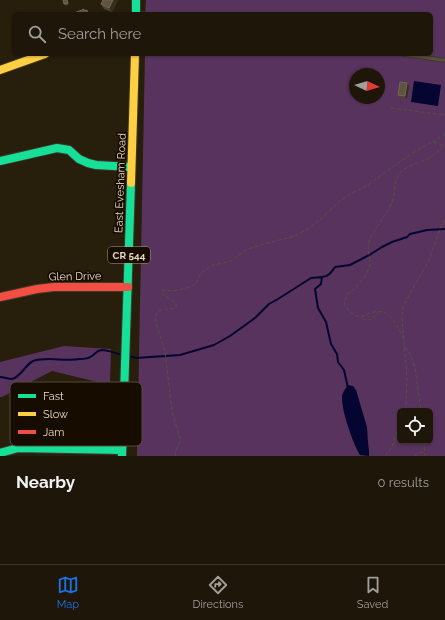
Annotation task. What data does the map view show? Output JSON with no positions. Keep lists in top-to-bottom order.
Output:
{
  "streets": {
    "street": ["East Evesham Road", "CR 544", "Glen Drive"]
  },
  "crossings": [
    ["East Evesham Road", "Glen Drive"]
  ],
  "legend": ["Fast", "Slow", "Jam"],
  "north": "right",
  "page": {
    "search": "Search here",
    "heading": ["Nearby", "0 results"],
    "nav": ["Map", "Directions", "Saved"]
  }
}
